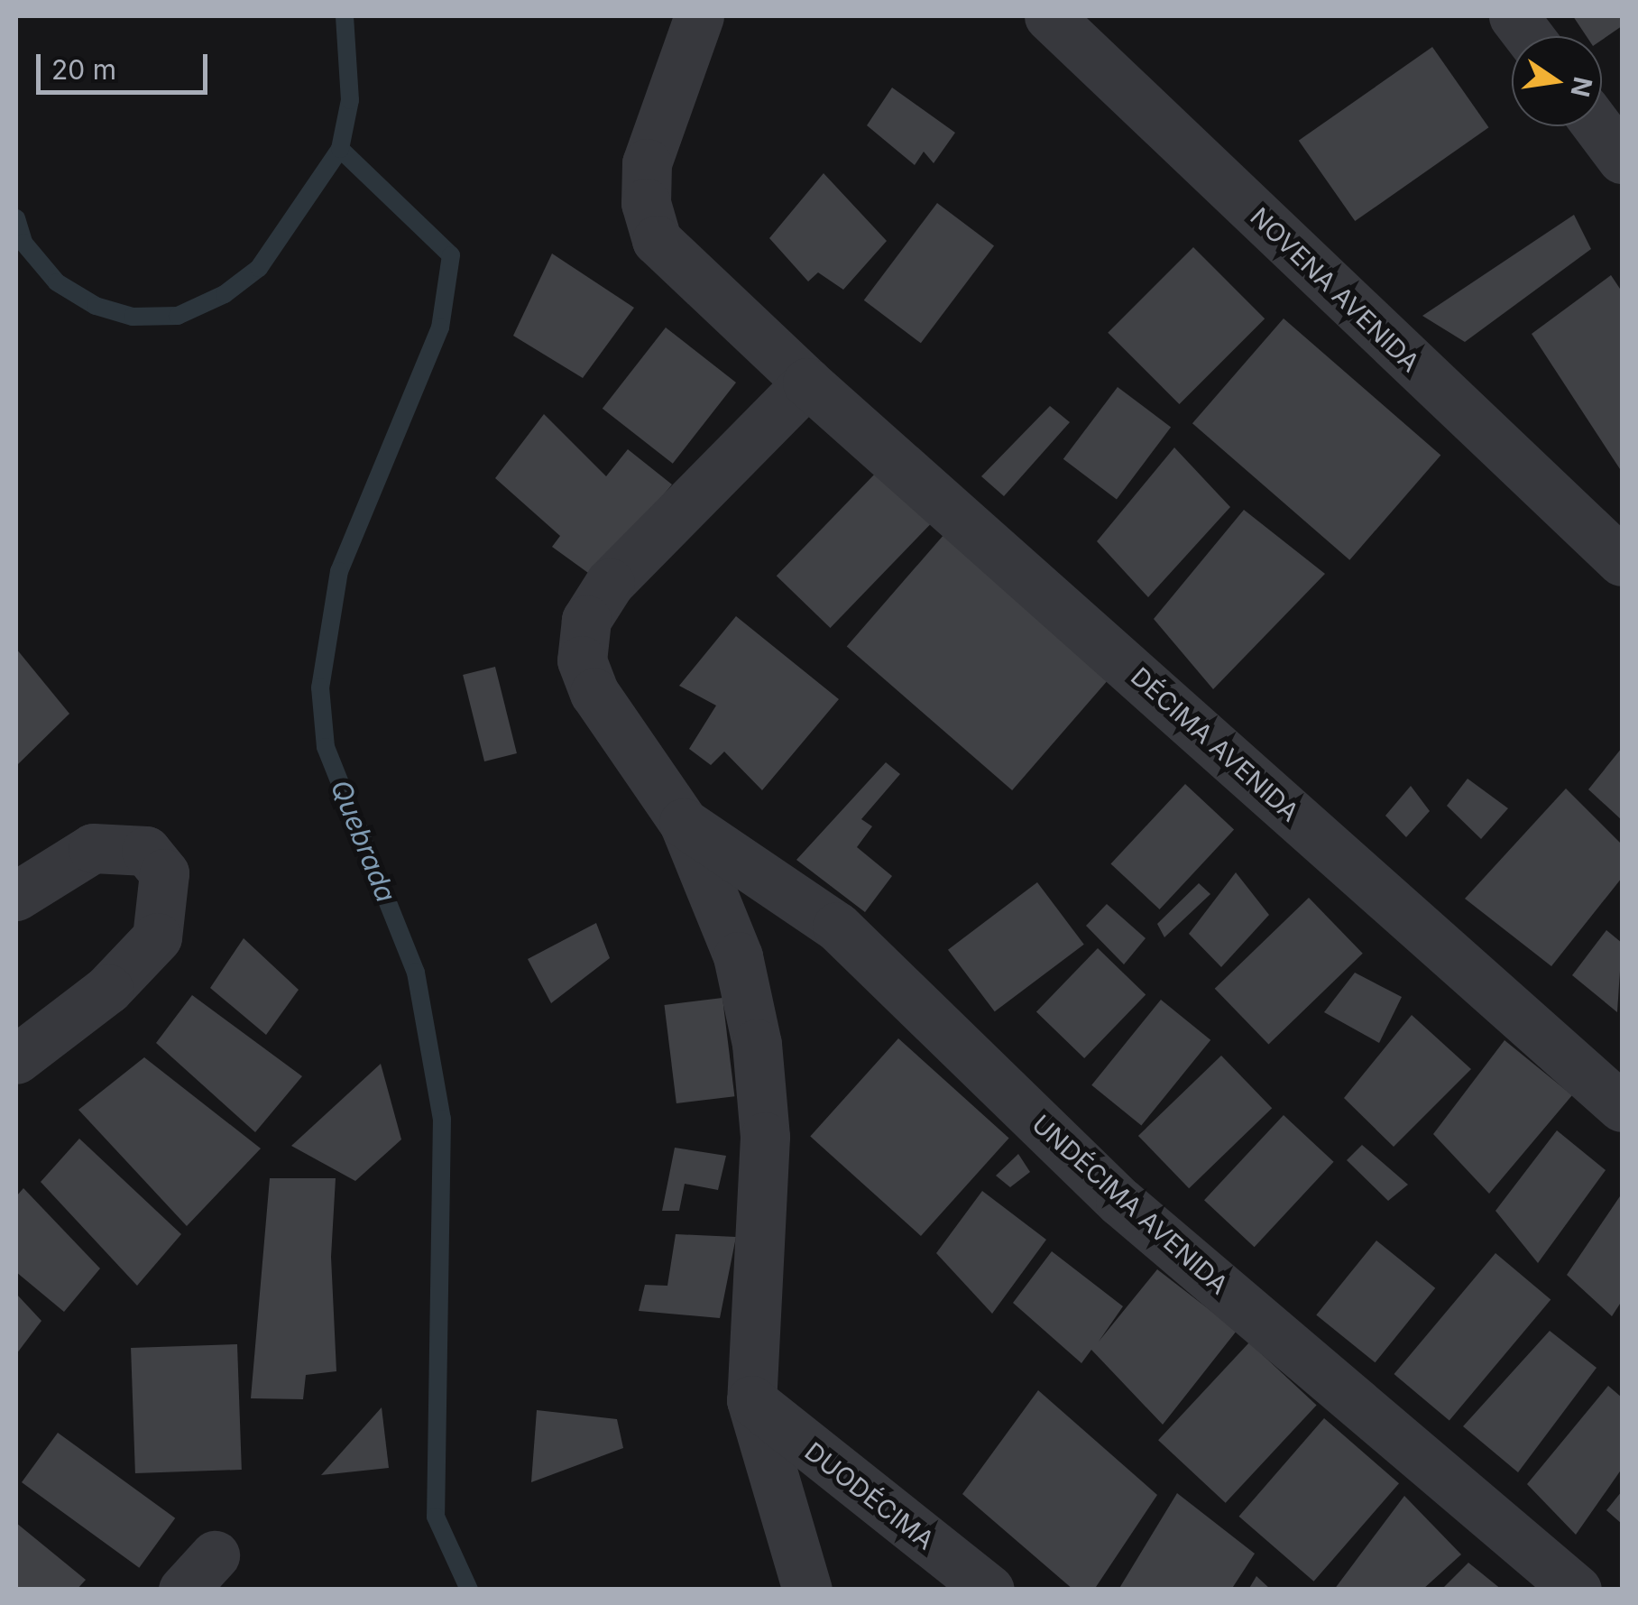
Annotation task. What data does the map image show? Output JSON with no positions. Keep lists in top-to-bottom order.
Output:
{
  "streets": {
    "street": [
      "NOVENA AVENIDA",
      "DÉCIMA AVENIDA",
      "UNDÉCIMA AVENIDA",
      "DUODÉCIMA"
    ]
  },
  "water": ["Quebrada"],
  "scale_bar": "20 m",
  "north": "right"
}
